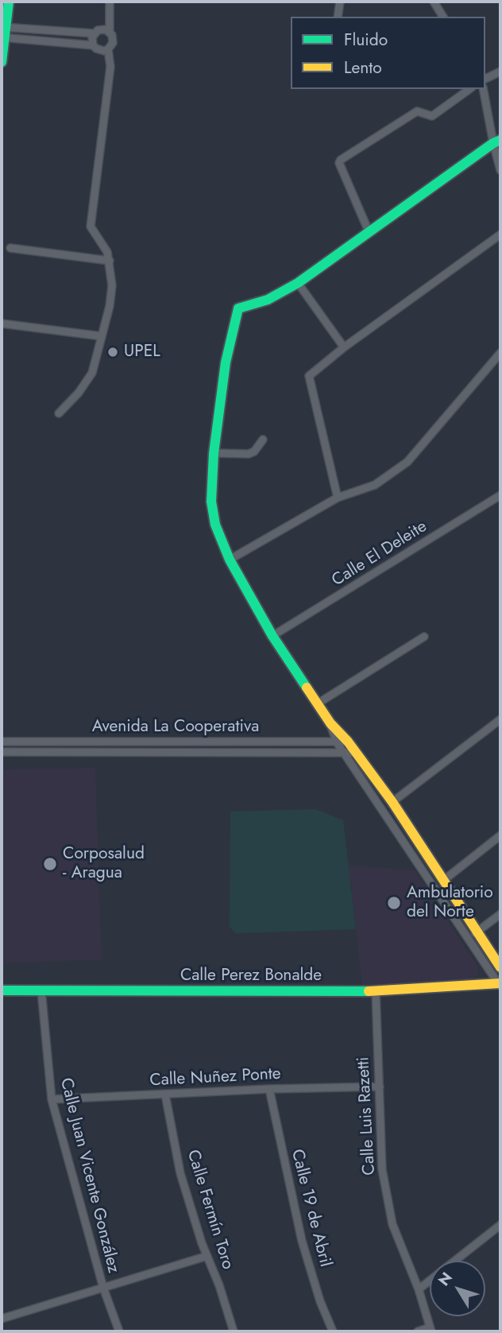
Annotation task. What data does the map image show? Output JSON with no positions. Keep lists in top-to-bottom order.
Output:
{
  "streets": {
    "street": [
      "Calle El Deleite",
      "Avenida La Cooperativa",
      "Calle Perez Bonalde",
      "Calle Nuñez Ponte",
      "Calle Luis Razetti",
      "Calle Juan Vicente González",
      "Calle 19 de Abril",
      "Calle Fermín Toro"
    ]
  },
  "crossings": [
    ["Calle Perez Bonalde", "Calle Luis Razetti"],
    ["Calle Perez Bonalde", "Calle Juan Vicente González"],
    ["Calle Nuñez Ponte", "Calle Luis Razetti"],
    ["Calle Nuñez Ponte", "Calle Juan Vicente González"],
    ["Calle Nuñez Ponte", "Calle 19 de Abril"],
    ["Calle Nuñez Ponte", "Calle Fermín Toro"]
  ],
  "places": ["UPEL", "Corposalud - Aragua", "Ambulatorio del Norte"],
  "legend": ["Fluido", "Lento"],
  "north": "top left"
}
